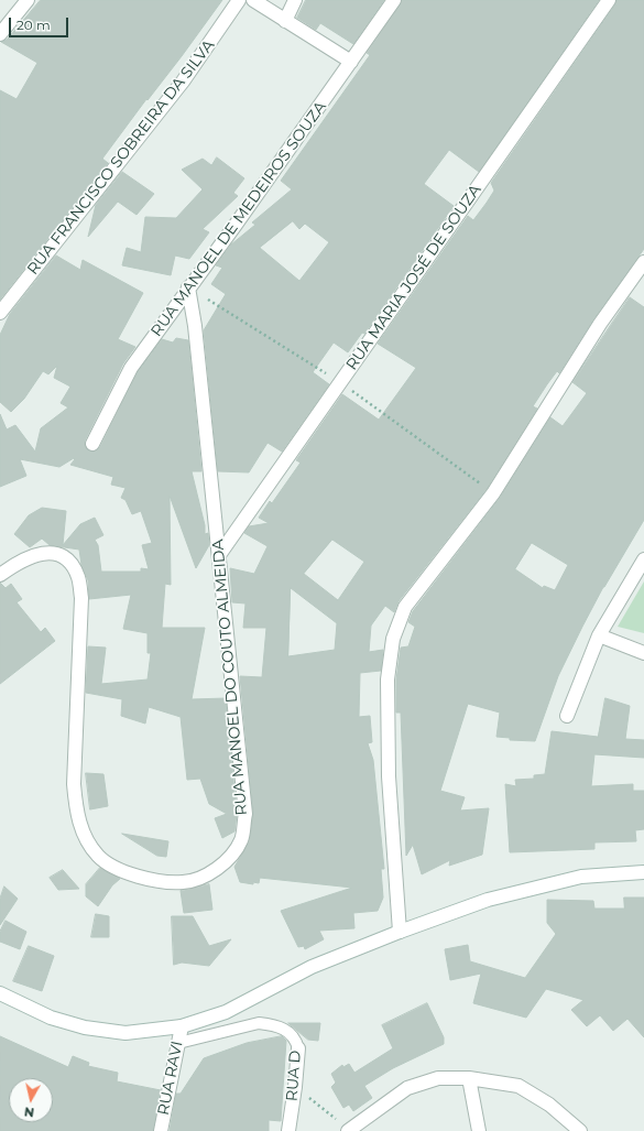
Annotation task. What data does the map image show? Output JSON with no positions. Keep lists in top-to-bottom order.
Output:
{
  "streets": {
    "street": [
      "RUA FRANCISCO SOBREIRA DA SILVA",
      "RUA MANOEL DE MEDEIROS SOUZA",
      "RUA MARIA JOSÉ DE SOUZA",
      "RUA MANOEL DO COUTO ALMEIDA",
      "RUA D",
      "RUA RAVI"
    ]
  },
  "crossings": [
    ["RUA MANOEL DE MEDEIROS SOUZA", "RUA MANOEL DO COUTO ALMEIDA"],
    ["RUA MARIA JOSÉ DE SOUZA", "RUA MANOEL DO COUTO ALMEIDA"],
    ["RUA D", "RUA RAVI"]
  ],
  "scale_bar": "20 m",
  "north": "bottom"
}
